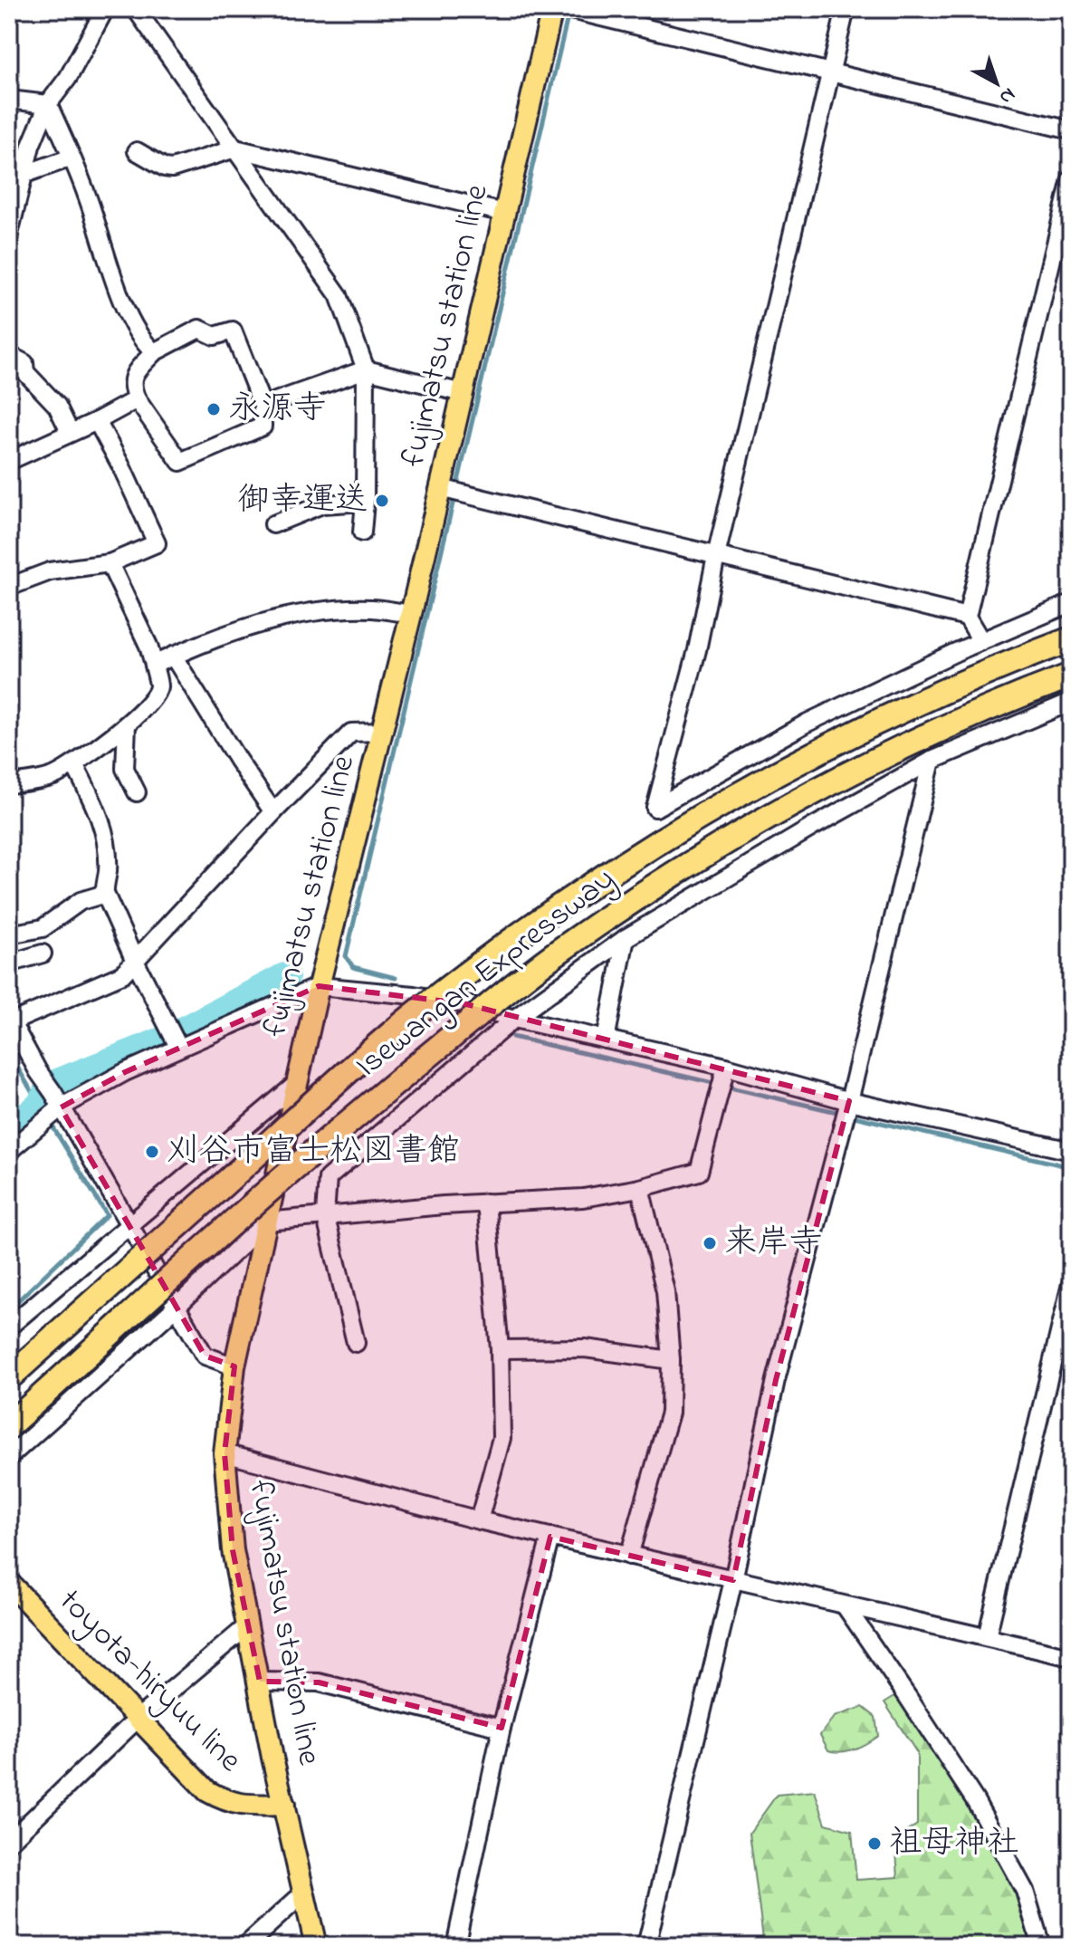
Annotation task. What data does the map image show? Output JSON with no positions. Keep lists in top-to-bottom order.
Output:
{
  "streets": {
    "highway": ["Isewangan Expressway"],
    "main road": ["fujimatsu station line", "toyota-hiryuu line"]
  },
  "crossings": [
    ["fujimatsu station line", "toyota-hiryuu line"]
  ],
  "places": [
    "永源寺",
    "御幸運送",
    "刈谷市富士松図書館",
    "来岸寺",
    "祖母神社"
  ],
  "north": "bottom right"
}
